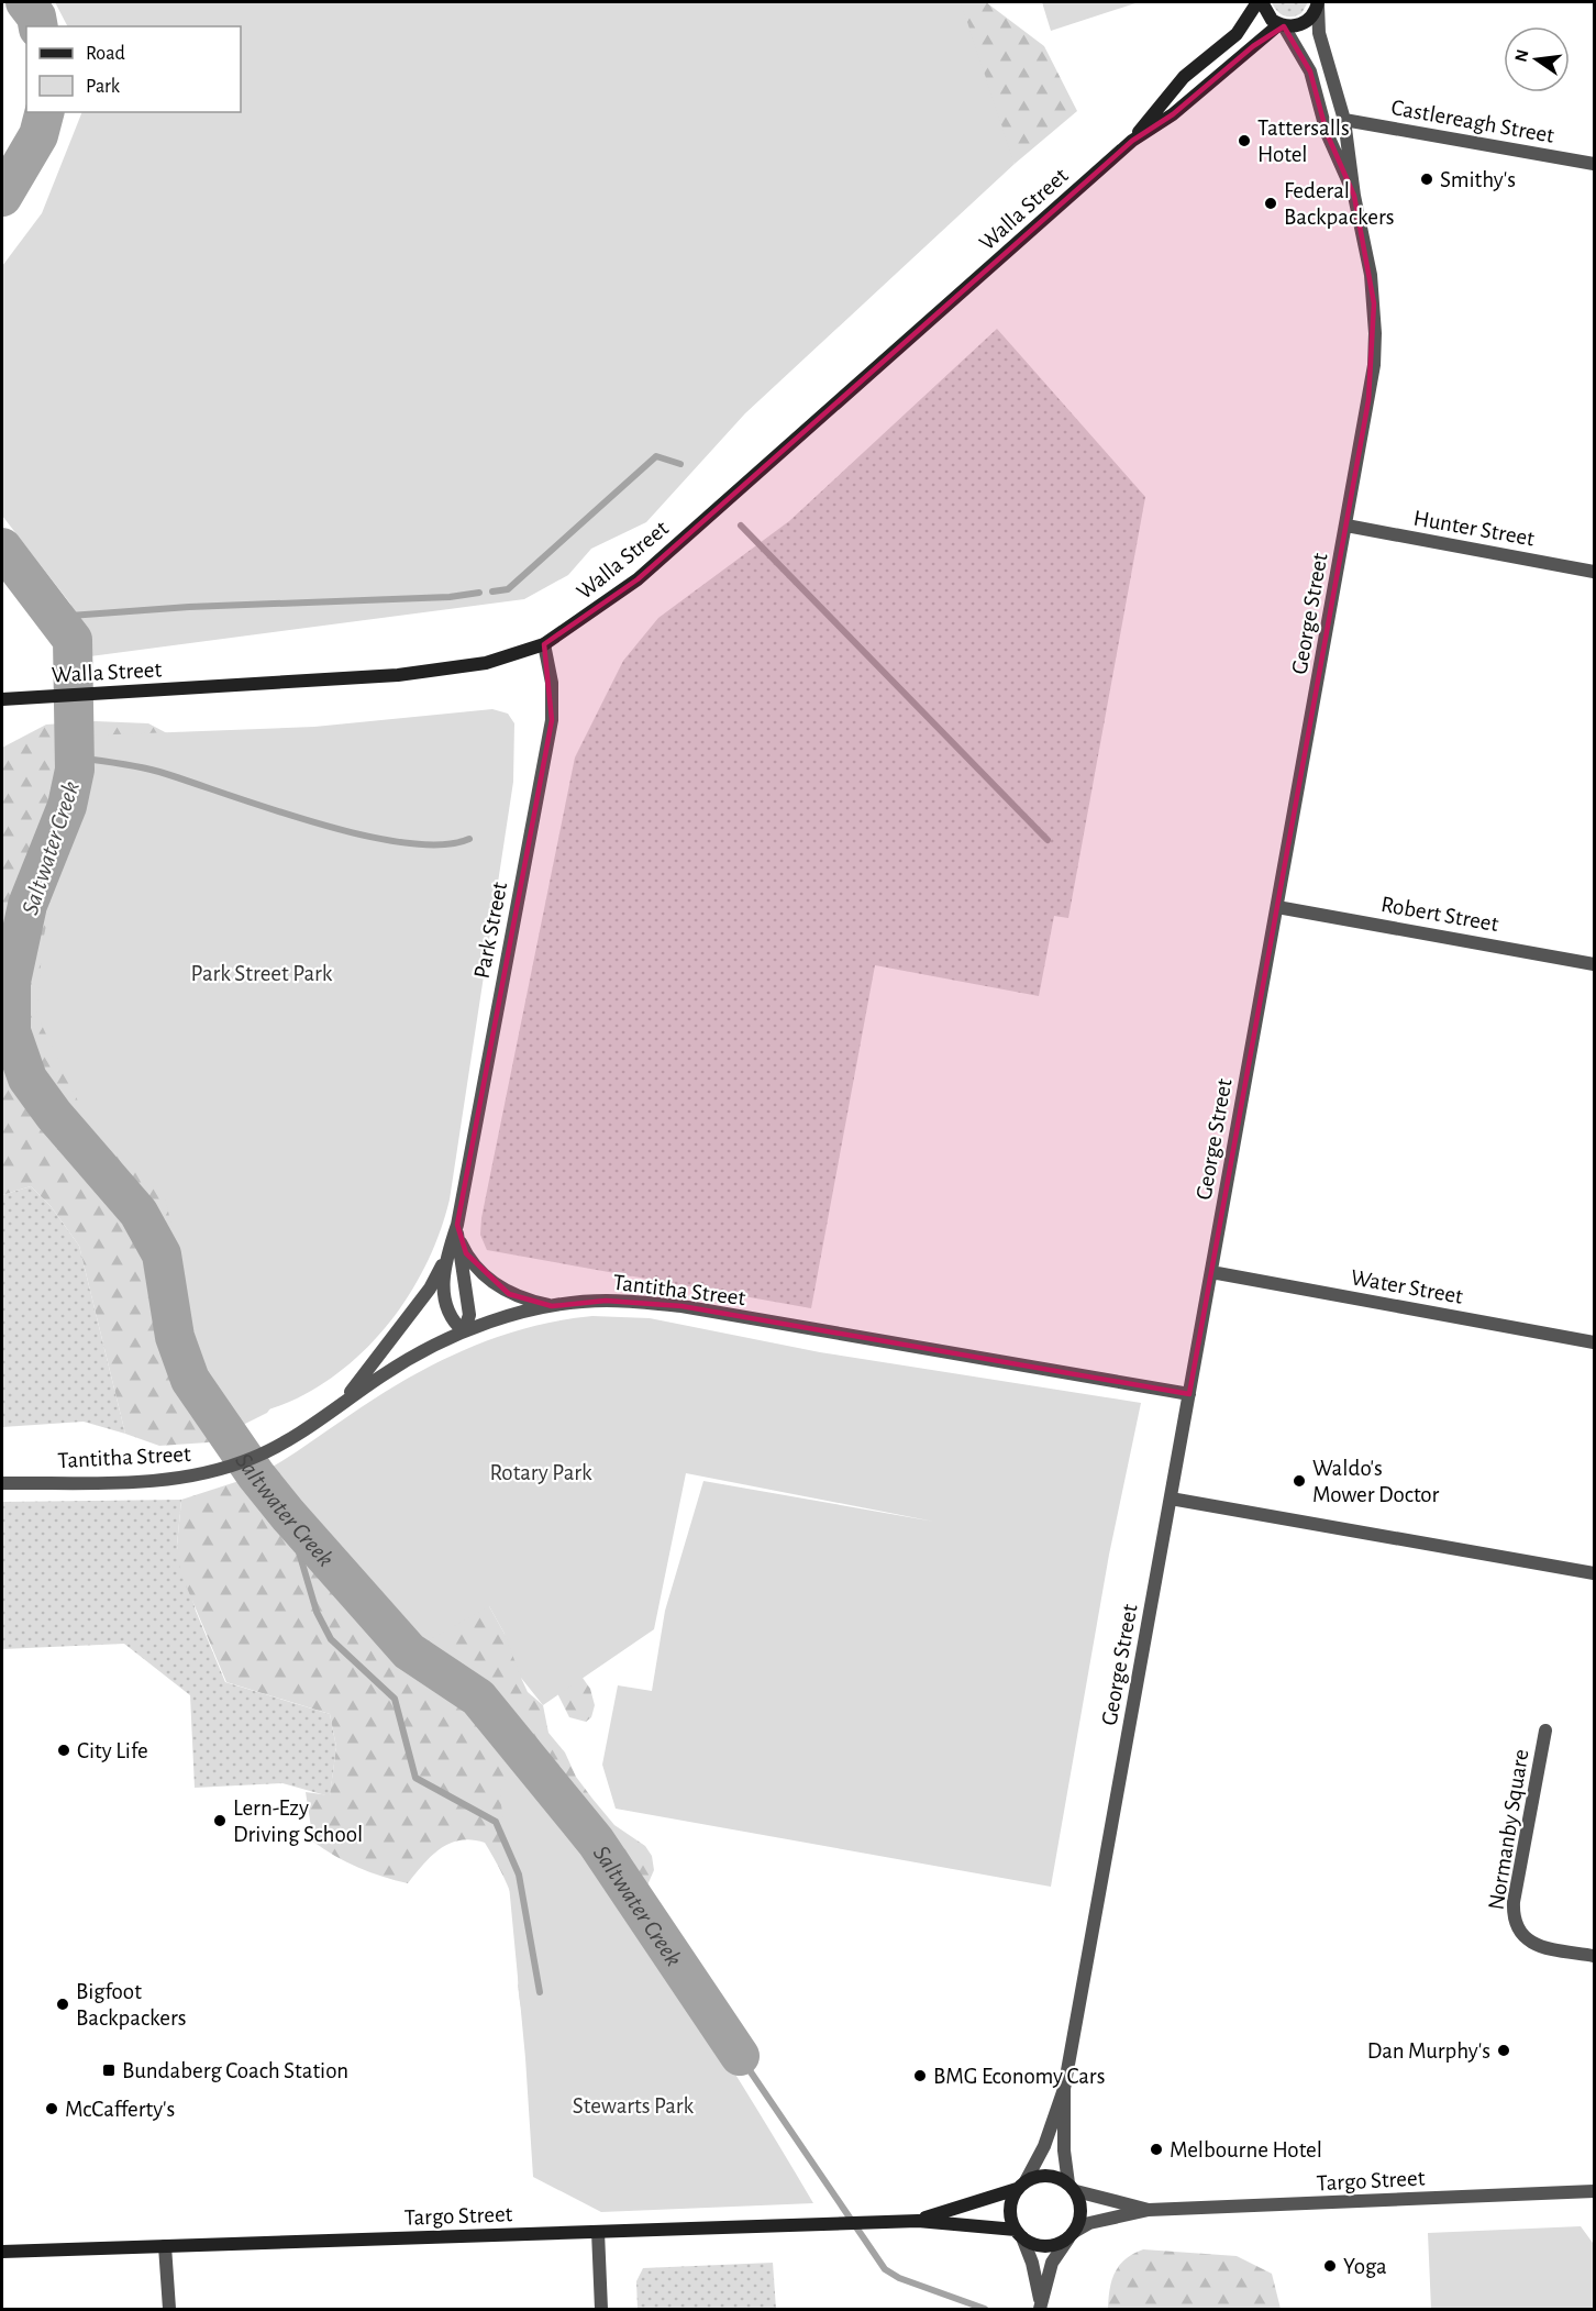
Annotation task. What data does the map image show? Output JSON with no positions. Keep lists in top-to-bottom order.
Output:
{
  "streets": {
    "street": [
      "Castlereagh Street",
      "Walla Street",
      "Hunter Street",
      "George Street",
      "Robert Street",
      "Park Street",
      "Water Street",
      "Tantitha Street",
      "Normanby Square",
      "Targo Street"
    ]
  },
  "crossings": [
    ["Castlereagh Street", "George Street"],
    ["Walla Street", "George Street"],
    ["Walla Street", "Park Street"],
    ["Hunter Street", "George Street"],
    ["George Street", "Robert Street"],
    ["George Street", "Water Street"],
    ["George Street", "Tantitha Street"],
    ["George Street", "Targo Street"],
    ["Park Street", "Tantitha Street"]
  ],
  "water": ["Saltwater Creek"],
  "parks": ["Park Street Park", "Rotary Park", "Stewarts Park"],
  "places": {
    "other": [
      "Tattersalls Hotel",
      "Smithy's",
      "Federal Backpackers",
      "Waldo's Mower Doctor",
      "City Life",
      "Lern-Ezy Driving School",
      "Bigfoot Backpackers",
      "Dan Murphy's",
      "BMG Economy Cars",
      "McCafferty's",
      "Melbourne Hotel",
      "Yoga"
    ],
    "transit": ["Bundaberg Coach Station"]
  },
  "legend": ["Road", "Park"],
  "north": "left"
}
